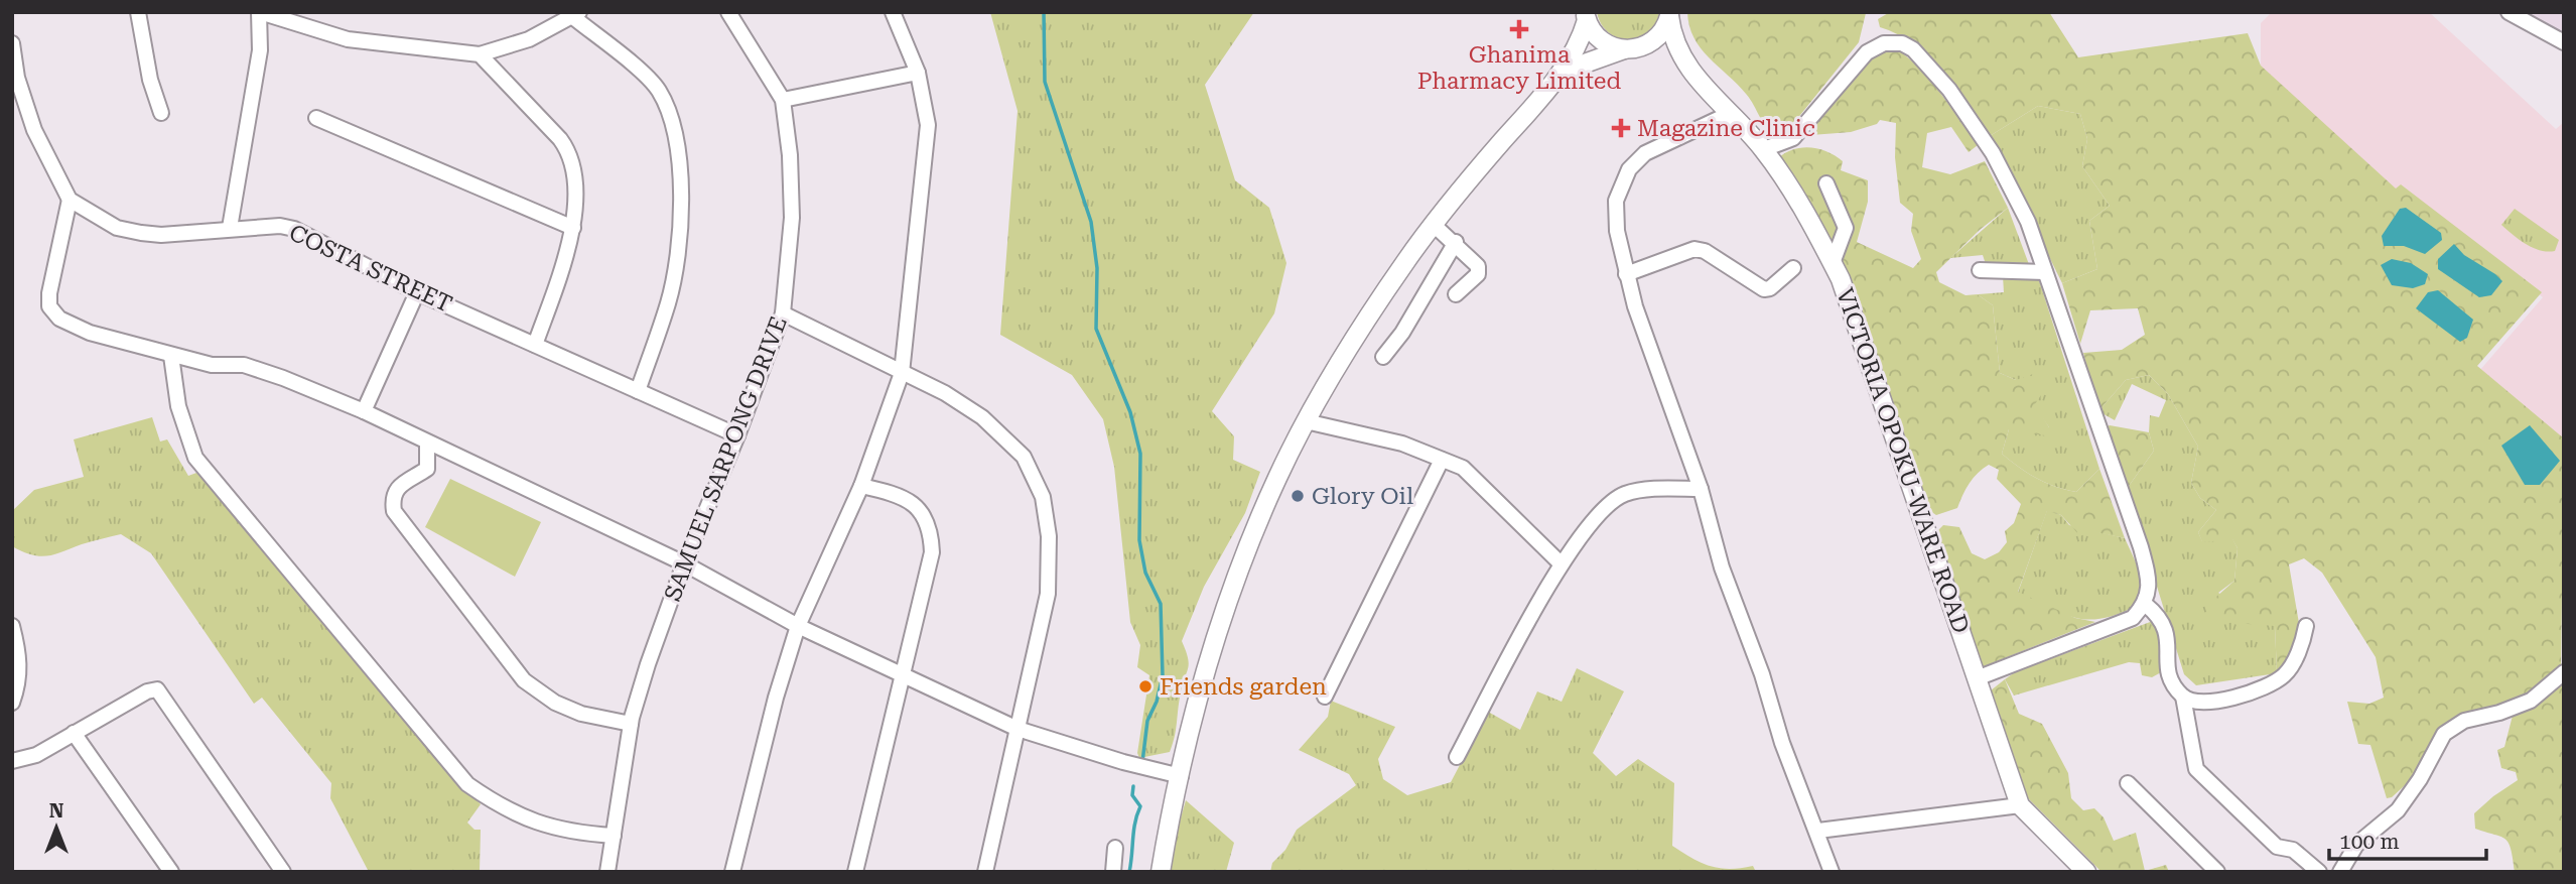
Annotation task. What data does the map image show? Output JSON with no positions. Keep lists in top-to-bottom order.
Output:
{
  "streets": {
    "main road": ["VICTORIA OPOKU-WARE ROAD"],
    "street": ["COSTA STREET", "SAMUEL SARPONG DRIVE"]
  },
  "crossings": [
    ["COSTA STREET", "SAMUEL SARPONG DRIVE"]
  ],
  "places": {
    "health": ["Ghanima Pharmacy Limited", "Magazine Clinic"],
    "other": ["Glory Oil", "Friends garden"]
  },
  "scale_bar": "100 m",
  "north": "top"
}
